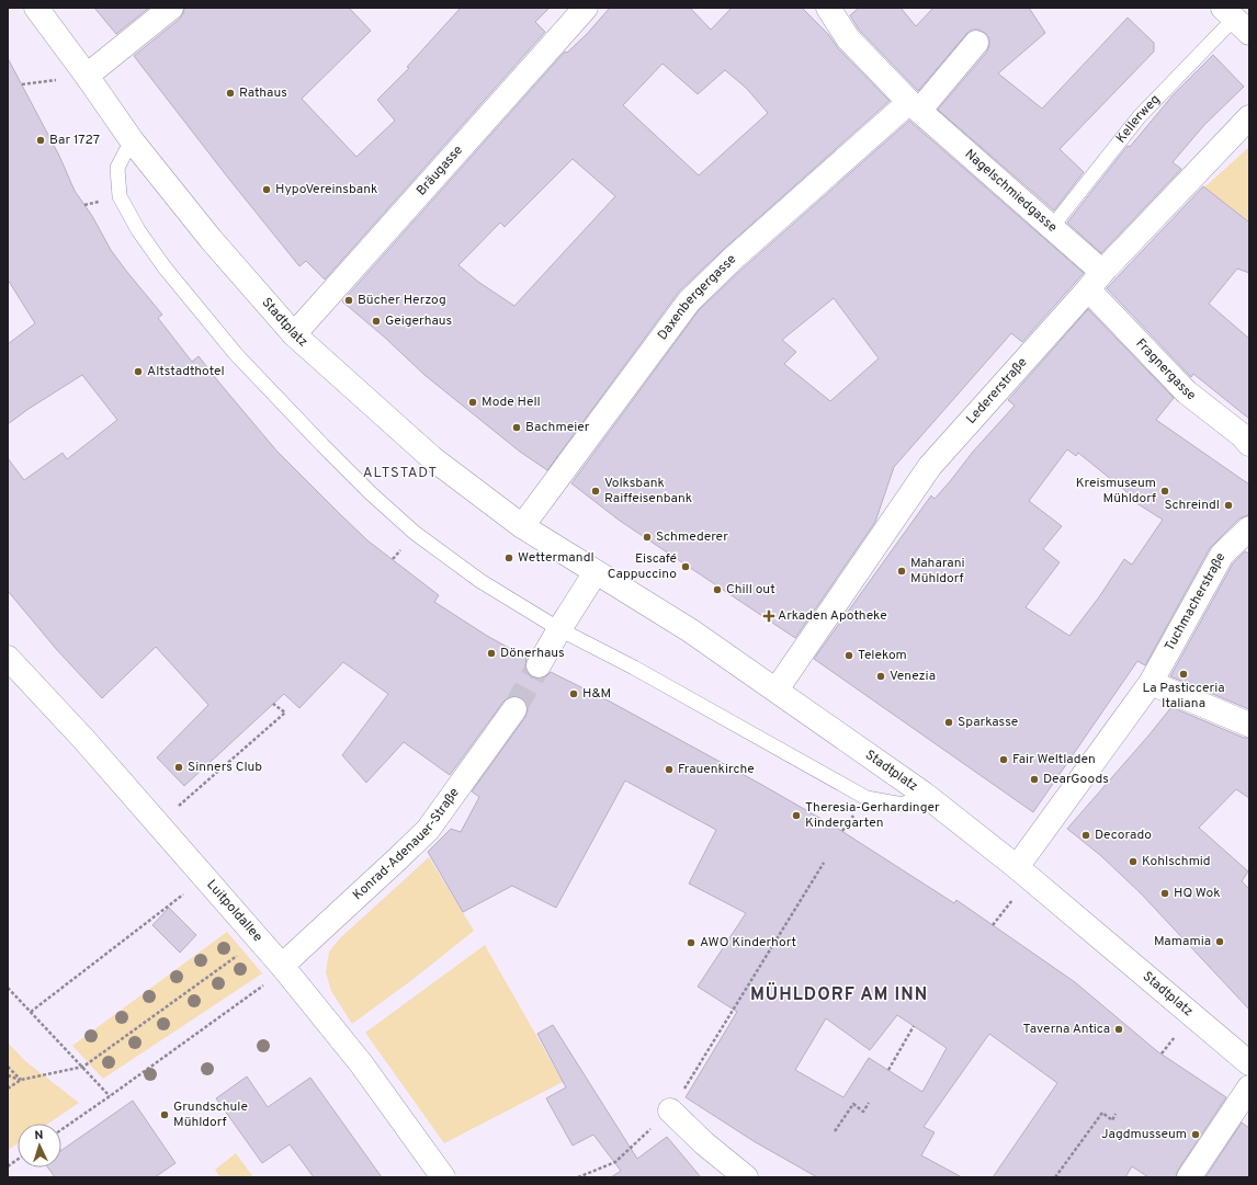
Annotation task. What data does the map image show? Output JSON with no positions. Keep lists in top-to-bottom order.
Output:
{
  "streets": {
    "street": [
      "Bräugasse",
      "Nagelschmiedgasse",
      "Daxenbergergasse",
      "Stadtplatz",
      "Fragnergasse",
      "Ledererstraße",
      "Tuchmacherstraße",
      "Konrad-Adenauer-Straße",
      "Luitpoldallee"
    ],
    "lane": ["Kellerweg"]
  },
  "crossings": [
    ["Kellerweg", "Nagelschmiedgasse"],
    ["Bräugasse", "Stadtplatz"],
    ["Nagelschmiedgasse", "Daxenbergergasse"],
    ["Nagelschmiedgasse", "Fragnergasse"],
    ["Nagelschmiedgasse", "Ledererstraße"],
    ["Daxenbergergasse", "Stadtplatz"],
    ["Stadtplatz", "Ledererstraße"],
    ["Stadtplatz", "Tuchmacherstraße"],
    ["Fragnergasse", "Ledererstraße"],
    ["Konrad-Adenauer-Straße", "Luitpoldallee"]
  ],
  "districts": ["ALTSTADT", "MÜHLDORF AM INN"],
  "places": {
    "other": [
      "Rathaus",
      "Bar 1727",
      "HypoVereinsbank",
      "Bücher Herzog",
      "Geigerhaus",
      "Altstadthotel",
      "Mode Hell",
      "Bachmeier",
      "Volksbank Raiffeisenbank",
      "Kreismuseum Mühldorf",
      "Schreindl",
      "Schmederer",
      "Wettermandl",
      "Eiscafé Cappuccino",
      "Maharani Mühldorf",
      "Chill out",
      "Dönerhaus",
      "Telekom",
      "La Pasticceria Italiana",
      "Venezia",
      "H&M",
      "Sparkasse",
      "Fair Weltladen",
      "Sinners Club",
      "Frauenkirche",
      "DearGoods",
      "Theresia-Gerhardinger Kindergarten",
      "Decorado",
      "Kohlschmid",
      "HQ Wok",
      "Mamamia",
      "AWO Kinderhort",
      "Taverna Antica",
      "Grundschule Mühldorf",
      "Jagdmusseum"
    ],
    "health": ["Arkaden Apotheke"]
  },
  "north": "top"
}
